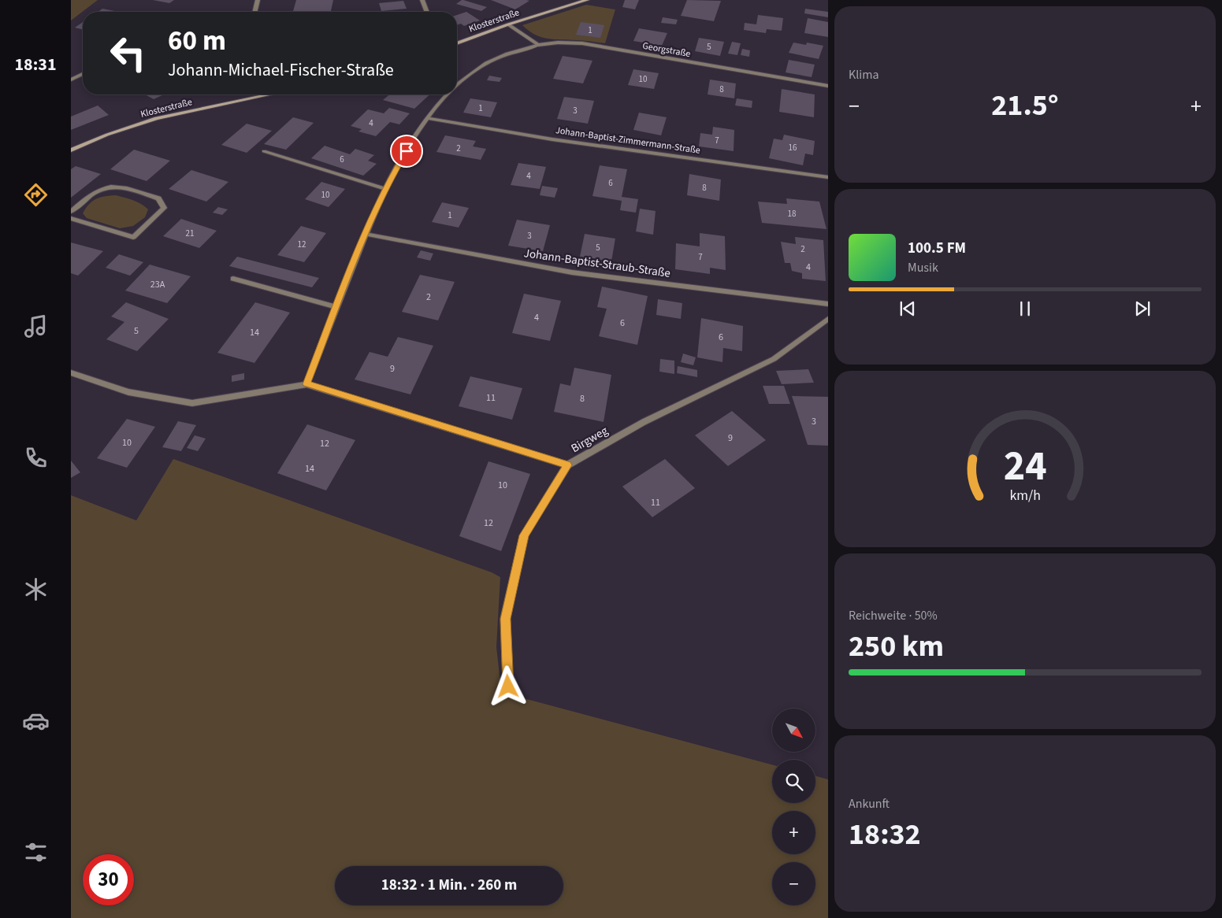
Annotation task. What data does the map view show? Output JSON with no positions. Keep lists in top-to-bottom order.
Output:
{
  "streets": {
    "main road": ["Klosterstraße"],
    "street": [
      "Georgstraße",
      "Johann-Baptist-Zimmermann-Straße",
      "Johann-Baptist-Straub-Straße",
      "Birgweg"
    ]
  },
  "crossings": [
    ["Georgstraße", "Johann-Baptist-Zimmermann-Straße"],
    ["Georgstraße", "Johann-Baptist-Straub-Straße"]
  ],
  "house_numbers": [
    "1",
    "5",
    "10",
    "8",
    "1",
    "3",
    "4",
    "7",
    "16",
    "2",
    "6",
    "4",
    "6",
    "8",
    "10",
    "18",
    "1",
    "21",
    "3",
    "12",
    "5",
    "2",
    "7",
    "4",
    "23A",
    "2",
    "4",
    "6",
    "5",
    "14",
    "6",
    "9",
    "11",
    "8",
    "3",
    "9",
    "10",
    "12",
    "14",
    "10",
    "11",
    "12"
  ],
  "north": "bottom right",
  "page": {
    "tabs": "18:31",
    "tile": [
      "Klima",
      ["Reichweite · 50%", "250 km"],
      ["Ankunft", "18:32"]
    ],
    "turn": ["60 m", "Johann-Michael-Fischer-Straße"],
    "heat": ["−", "21.5°", "+"],
    "song": ["100.5 FM", "Musik"],
    "map_buttons": ["+", "−"],
    "limit": "30",
    "trip": "18:32 · 1 Min. · 260 m",
    "gauge": ["24", "km/h"]
  }
}
